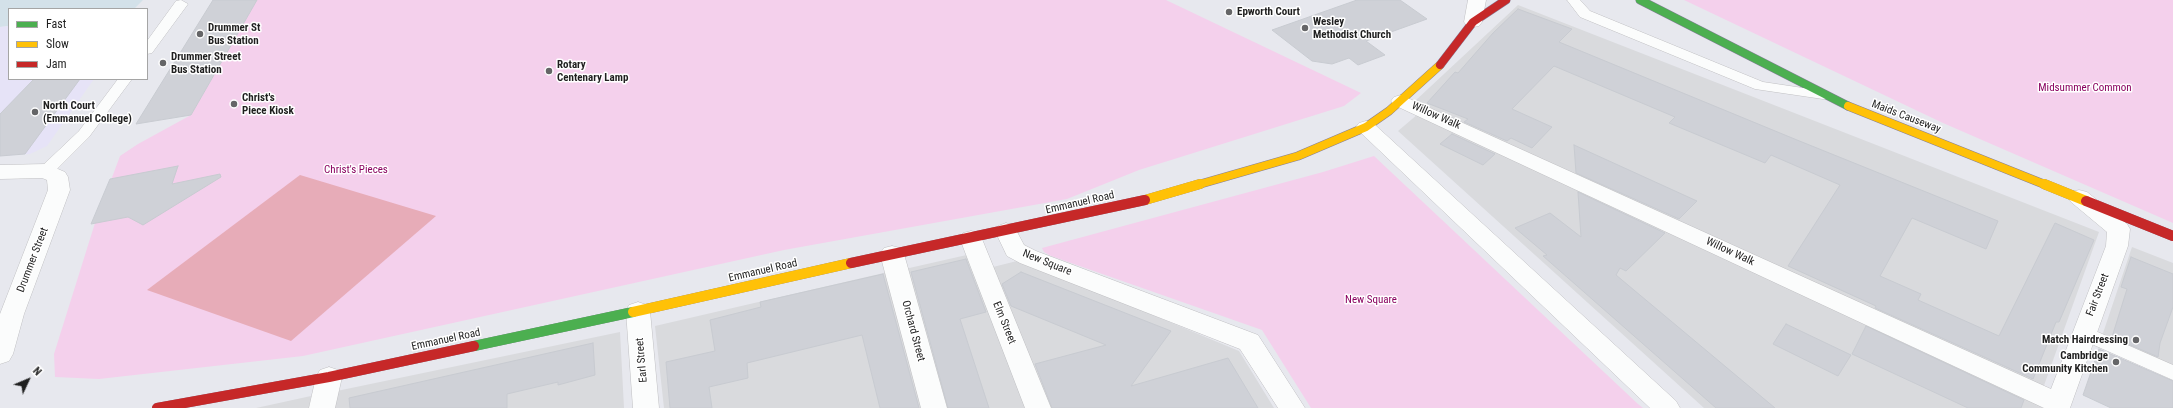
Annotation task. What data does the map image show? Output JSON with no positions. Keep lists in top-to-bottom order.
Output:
{
  "streets": {
    "street": [
      "Willow Walk",
      "Maids Causeway",
      "Emmanuel Road",
      "Drummer Street",
      "New Square",
      "Fair Street",
      "Elm Street",
      "Orchard Street",
      "Earl Street"
    ]
  },
  "crossings": [
    ["Willow Walk", "Emmanuel Road"],
    ["Willow Walk", "Fair Street"],
    ["Maids Causeway", "Fair Street"],
    ["Emmanuel Road", "New Square"],
    ["Emmanuel Road", "Elm Street"],
    ["Emmanuel Road", "Orchard Street"],
    ["Emmanuel Road", "Earl Street"]
  ],
  "parks": ["Midsummer Common", "Christ's Pieces", "New Square"],
  "places": [
    "Epworth Court",
    "Wesley Methodist Church",
    "Drummer St Bus Station",
    "Drummer Street Bus Station",
    "Rotary Centenary Lamp",
    "Christ's Piece Kiosk",
    "North Court (Emmanuel College)",
    "Match Hairdressing",
    "Cambridge Community Kitchen"
  ],
  "legend": ["Fast", "Slow", "Jam"],
  "north": "top right"
}
